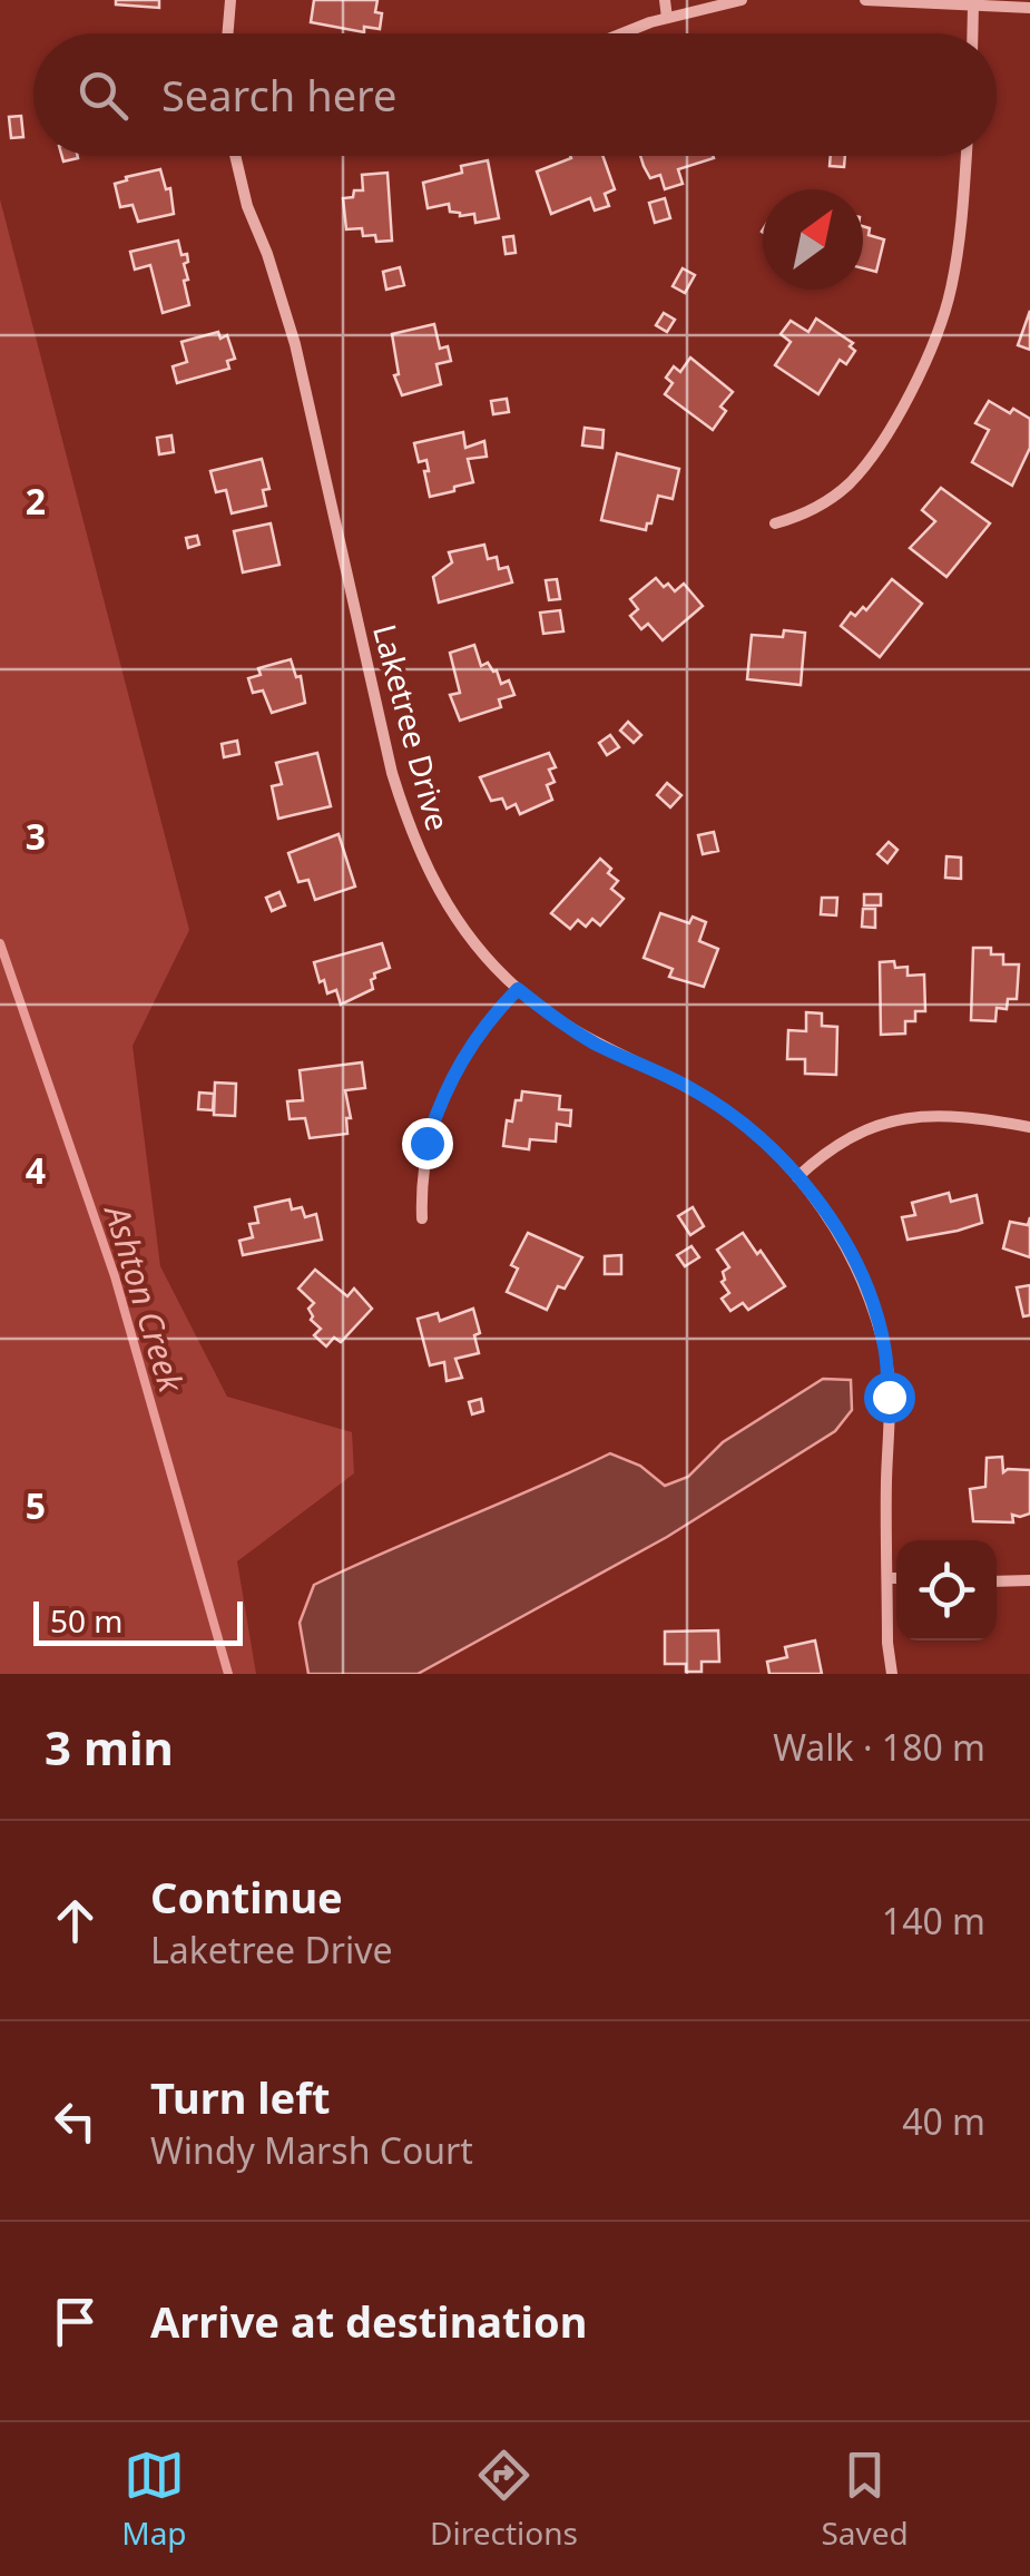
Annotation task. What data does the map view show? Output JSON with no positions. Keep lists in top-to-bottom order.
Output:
{
  "streets": {
    "street": ["Laketree Drive"]
  },
  "water": ["Ashton Creek"],
  "scale_bar": "50 m",
  "north": "top right",
  "page": {
    "search": "Search here",
    "scale": "50 m",
    "heading": ["3 min", "Walk · 180 m"],
    "list": [
      ["Continue", "Laketree Drive", "140 m"],
      ["Turn left", "Windy Marsh Court", "40 m"],
      "Arrive at destination"
    ],
    "nav": ["Map", "Directions", "Saved"]
  },
  "grid": {
    "rows": [
      "2",
      "3",
      "4",
      "5"
    ]
  }
}
